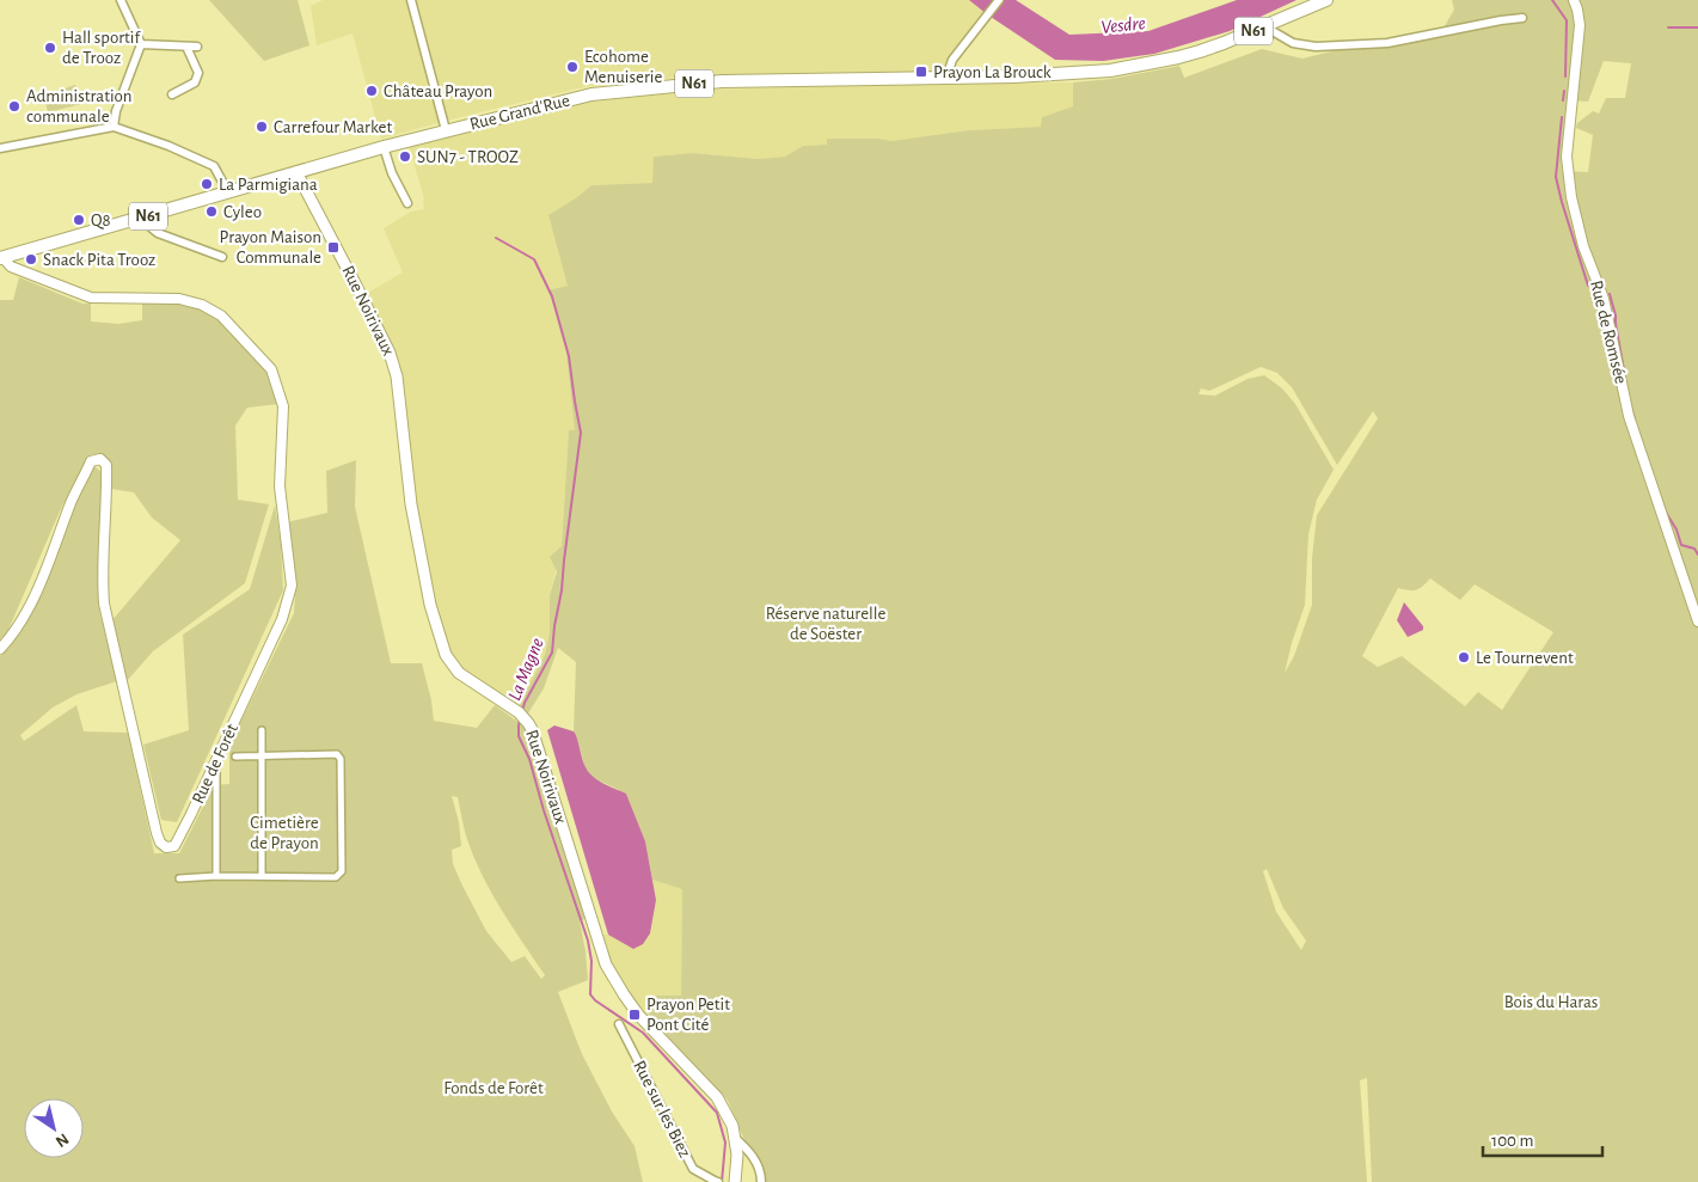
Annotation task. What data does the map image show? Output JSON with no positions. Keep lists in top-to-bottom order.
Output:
{
  "streets": {
    "main road": ["N61", "Rue Grand'Rue", "Rue Noirivaux"],
    "street": ["Rue de Romsée", "Rue de Forêt", "Rue sur les Biez"]
  },
  "crossings": [
    ["N61", "Rue Grand'Rue"],
    ["Rue Grand'Rue", "Rue Noirivaux"],
    ["Rue Grand'Rue", "Rue de Forêt"]
  ],
  "water": ["Vesdre", "La Magne"],
  "parks": [
    "Réserve naturelle de Soëster",
    "Cimetière de Prayon",
    "Bois du Haras",
    "Fonds de Forêt"
  ],
  "places": {
    "other": [
      "Hall sportif de Trooz",
      "Ecohome Menuiserie",
      "Château Prayon",
      "Administration communale",
      "Carrefour Market",
      "SUN7 - TROOZ",
      "La Parmigiana",
      "Cyleo",
      "Q8",
      "Snack Pita Trooz",
      "Le Tournevent"
    ],
    "transit": ["Prayon La Brouck", "Prayon Maison Communale", "Prayon Petit Pont Cité"]
  },
  "scale_bar": "100 m",
  "north": "bottom right"
}
